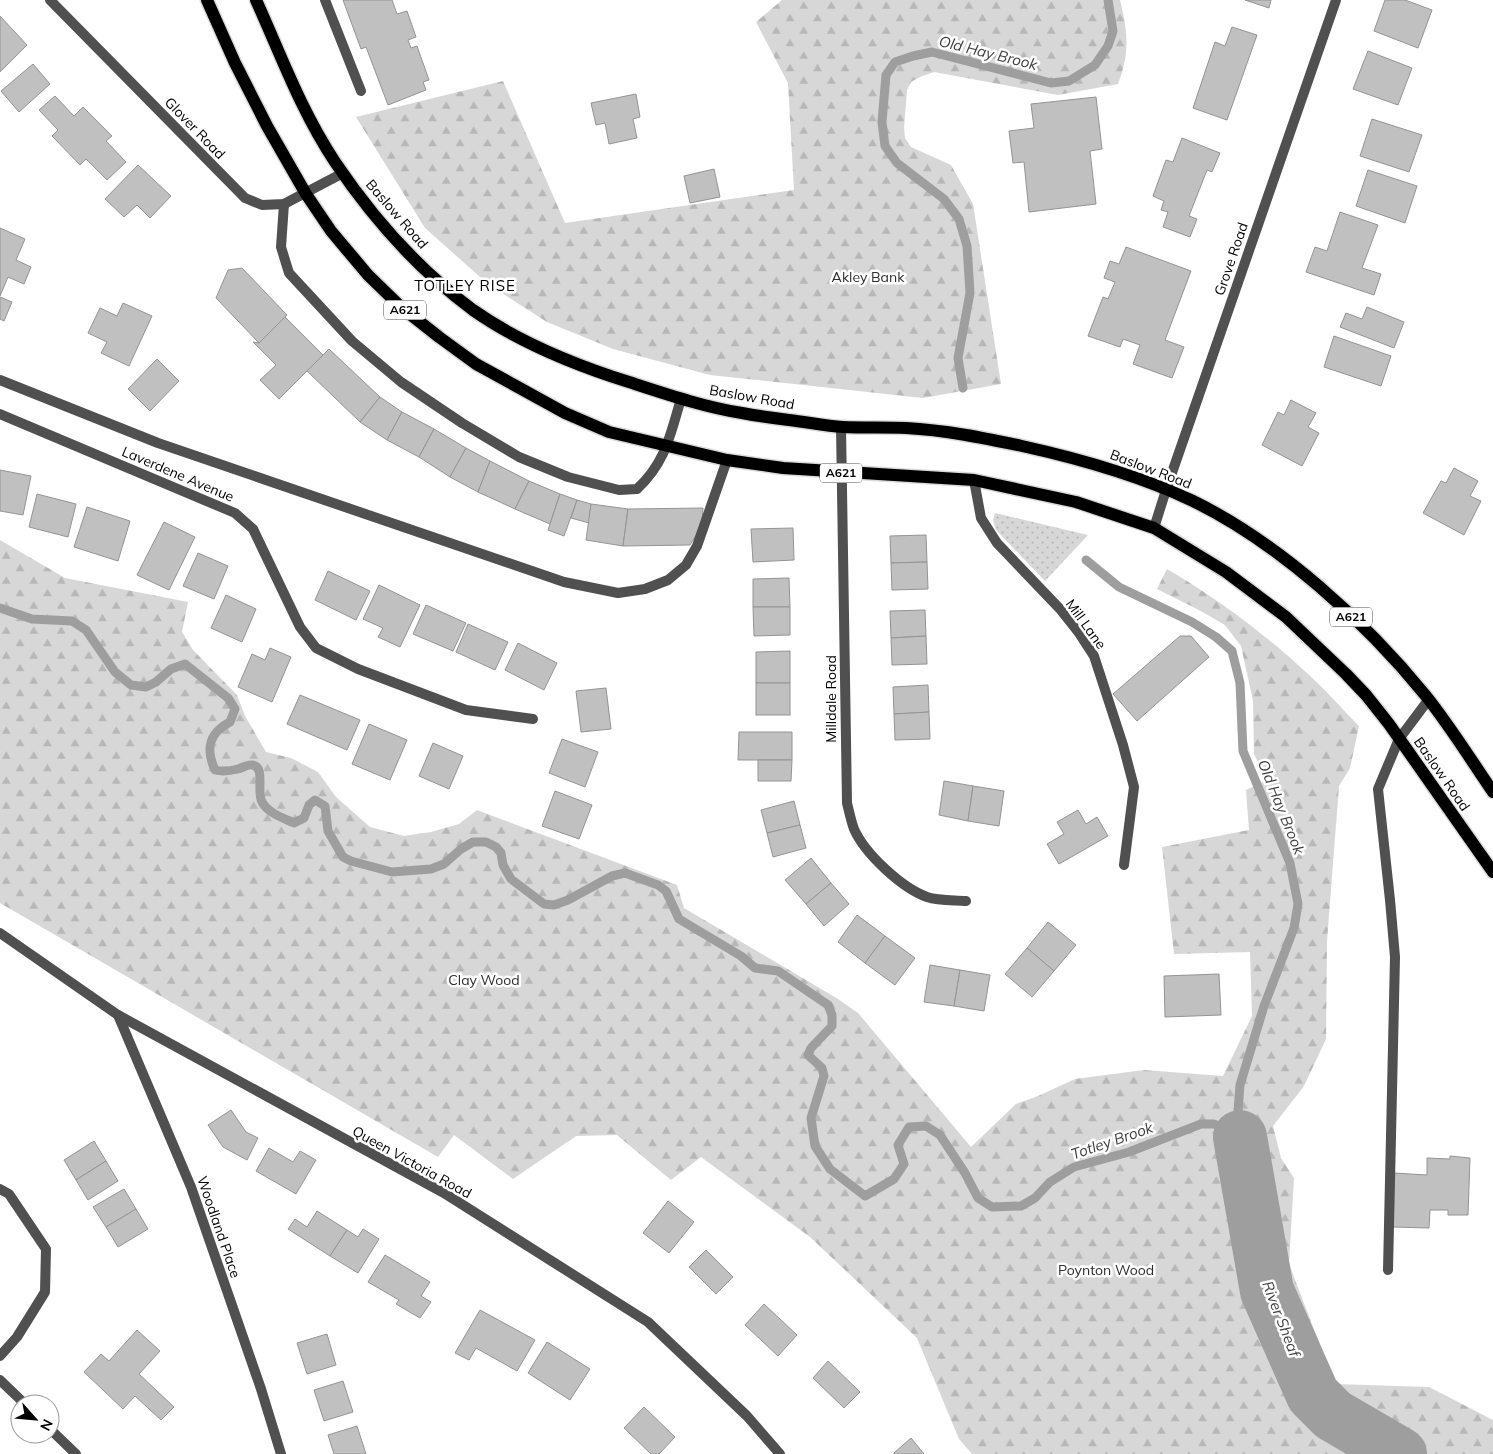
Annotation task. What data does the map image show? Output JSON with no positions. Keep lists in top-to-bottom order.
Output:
{
  "streets": {
    "main road": ["Baslow Road", "A621"],
    "street": [
      "Glover Road",
      "Grove Road",
      "Laverdene Avenue",
      "Mill Lane",
      "Milldale Road",
      "Queen Victoria Road",
      "Woodland Place"
    ]
  },
  "crossings": [
    ["Glover Road", "Baslow Road"],
    ["Glover Road", "A621"],
    ["Baslow Road", "Grove Road"],
    ["Baslow Road", "A621"],
    ["Baslow Road", "Milldale Road"],
    ["Grove Road", "A621"],
    ["A621", "Mill Lane"],
    ["A621", "Milldale Road"],
    ["Queen Victoria Road", "Woodland Place"]
  ],
  "districts": ["TOTLEY RISE"],
  "water": ["Old Hay Brook", "Totley Brook", "River Sheaf"],
  "parks": ["Akley Bank", "Clay Wood", "Poynton Wood"],
  "north": "bottom right"
}
